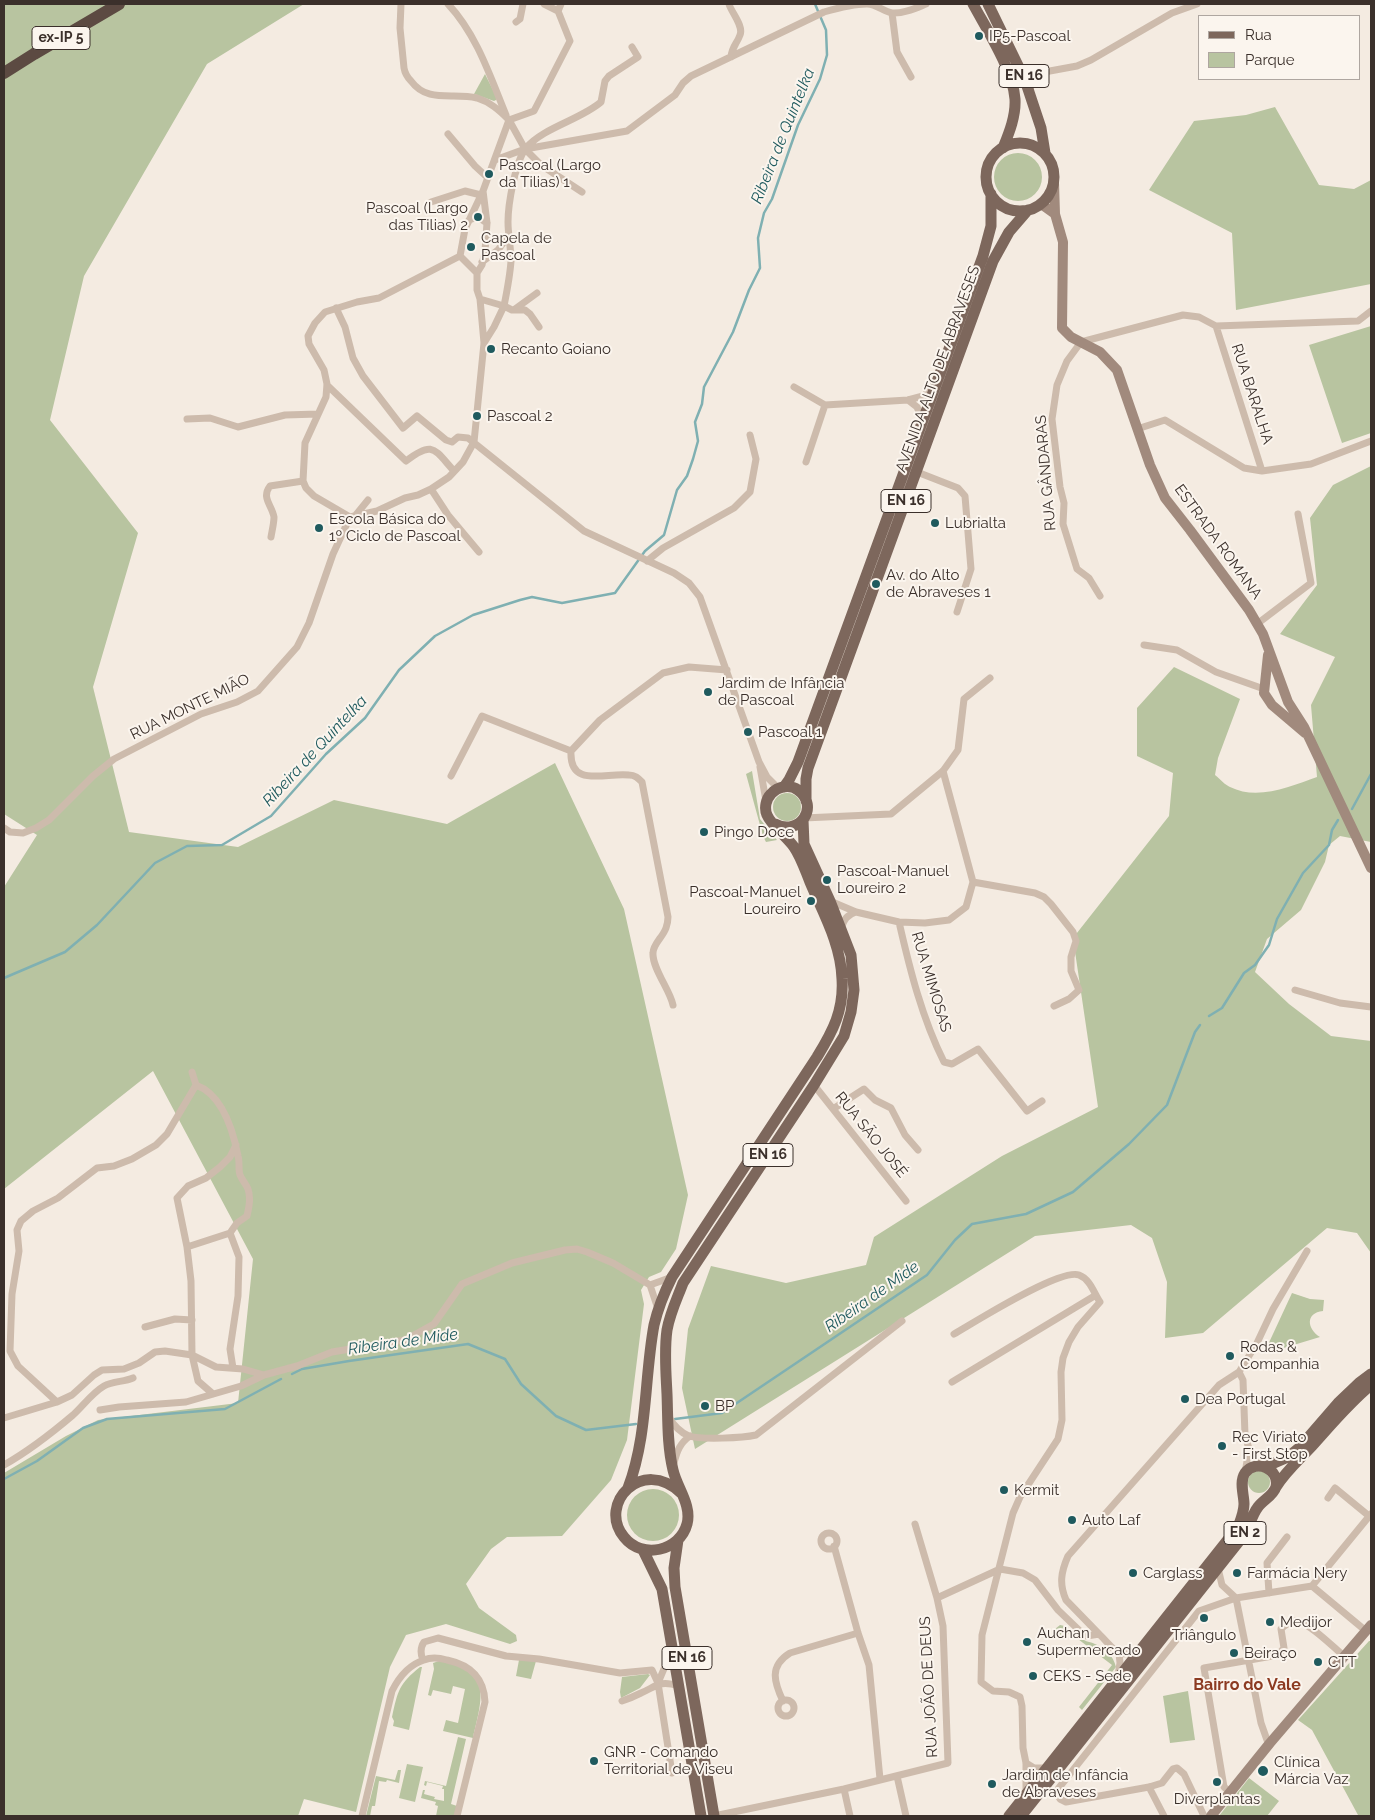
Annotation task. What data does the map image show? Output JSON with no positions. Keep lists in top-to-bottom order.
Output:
{
  "streets": {
    "highway": ["ex-IP 5"],
    "main road": ["EN 16", "AVENIDA ALTO DE ABRAVESES", "EN 2"],
    "street": [
      "RUA BARALHA",
      "RUA GÂNDARAS",
      "ESTRADA ROMANA",
      "RUA MONTE MIÃO",
      "RUA MIMOSAS",
      "RUA SÃO JOSÉ",
      "RUA JOÃO DE DEUS"
    ]
  },
  "crossings": [
    ["EN 16", "AVENIDA ALTO DE ABRAVESES"],
    ["EN 16", "ESTRADA ROMANA"],
    ["EN 16", "RUA SÃO JOSÉ"],
    ["EN 16", "RUA JOÃO DE DEUS"],
    ["AVENIDA ALTO DE ABRAVESES", "ESTRADA ROMANA"],
    ["RUA GÂNDARAS", "ESTRADA ROMANA"]
  ],
  "districts": ["Bairro do Vale"],
  "water": ["Ribeira de Quintelka", "Ribeira de Mide"],
  "places": [
    "IP5-Pascoal",
    "Pascoal (Largo da Tilias) 1",
    "Pascoal (Largo das Tilias) 2",
    "Capela de Pascoal",
    "Recanto Goiano",
    "Pascoal 2",
    "Lubrialta",
    "Escola Básica do 1º Ciclo de Pascoal",
    "Av. do Alto de Abraveses 1",
    "Jardim de Infância de Pascoal",
    "Pascoal 1",
    "Pingo Doce",
    "Pascoal-Manuel Loureiro 2",
    "Pascoal-Manuel Loureiro",
    "Rodas & Companhia",
    "Dea Portugal",
    "BP",
    "Rec Viriato - First Stop",
    "Kermit",
    "Auto Laf",
    "Carglass",
    "Farmácia Nery",
    "Triângulo",
    "Medijor",
    "Auchan Supermercado",
    "Beiraço",
    "CTT",
    "CEKS - Sede",
    "GNR - Comando Territorial de Viseu",
    "Clínica Márcia Vaz",
    "Diverplantas",
    "Jardim de Infância de Abraveses"
  ],
  "legend": ["Rua", "Parque"]
}
